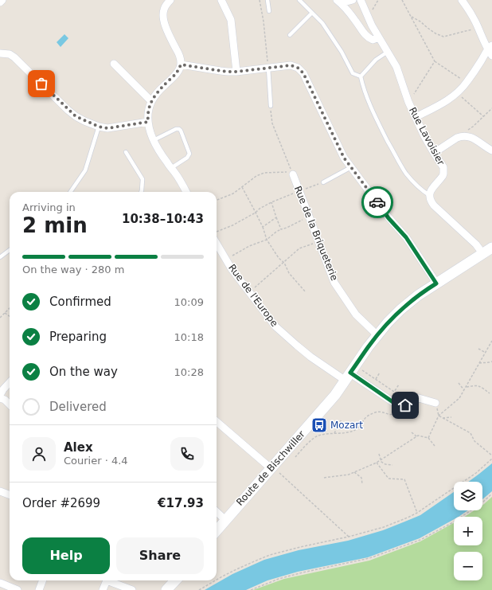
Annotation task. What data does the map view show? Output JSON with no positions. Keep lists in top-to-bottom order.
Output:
{
  "streets": {
    "main road": ["Route de Bischwiller"],
    "street": ["Rue Lavoisier", "Rue de la Briqueterie", "Rue de l'Europe"]
  },
  "crossings": [
    ["Rue de la Briqueterie", "Route de Bischwiller"],
    ["Rue de l'Europe", "Route de Bischwiller"]
  ],
  "places": {
    "bus stop": ["Mozart"]
  },
  "page": {
    "heading": ["2 min", "Arriving in", "10:38–10:43"],
    "panel": [
      "Alex",
      "Courier · 4.4",
      "Order #2699",
      "€17.93"
    ],
    "bar": "On the way · 280 m",
    "list": [
      ["Confirmed", "10:09"],
      ["Preparing", "10:18"],
      ["On the way", "10:28"],
      "Delivered"
    ],
    "map_buttons": ["+", "−"],
    "buttons": ["Help", "Share"]
  }
}
